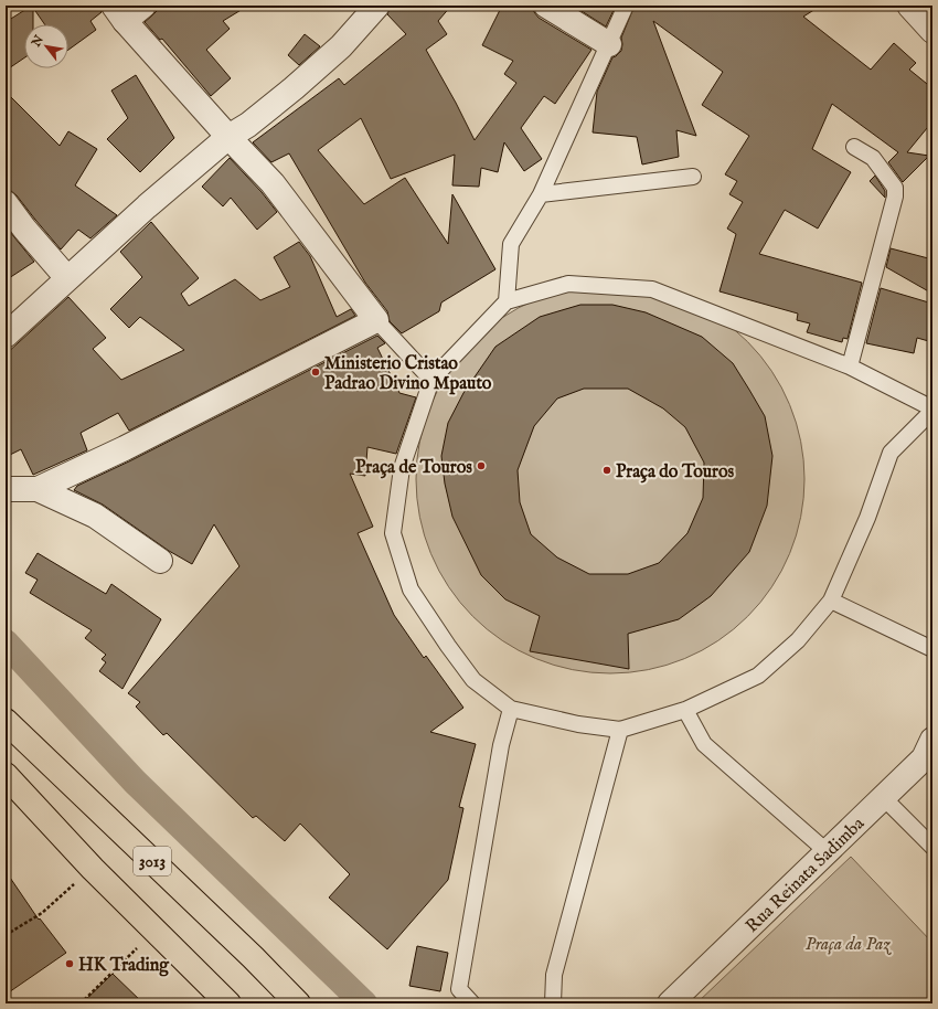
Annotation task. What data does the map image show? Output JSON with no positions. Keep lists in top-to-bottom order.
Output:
{
  "streets": {
    "main road": ["3013"],
    "street": ["Rua Reinata Sadimba"]
  },
  "parks": ["Praça da Paz"],
  "places": [
    "Ministerio Cristao Padrao Divino Mpauto",
    "Praça de Touros",
    "Praça do Touros",
    "HK Trading"
  ],
  "north": "top left"
}
